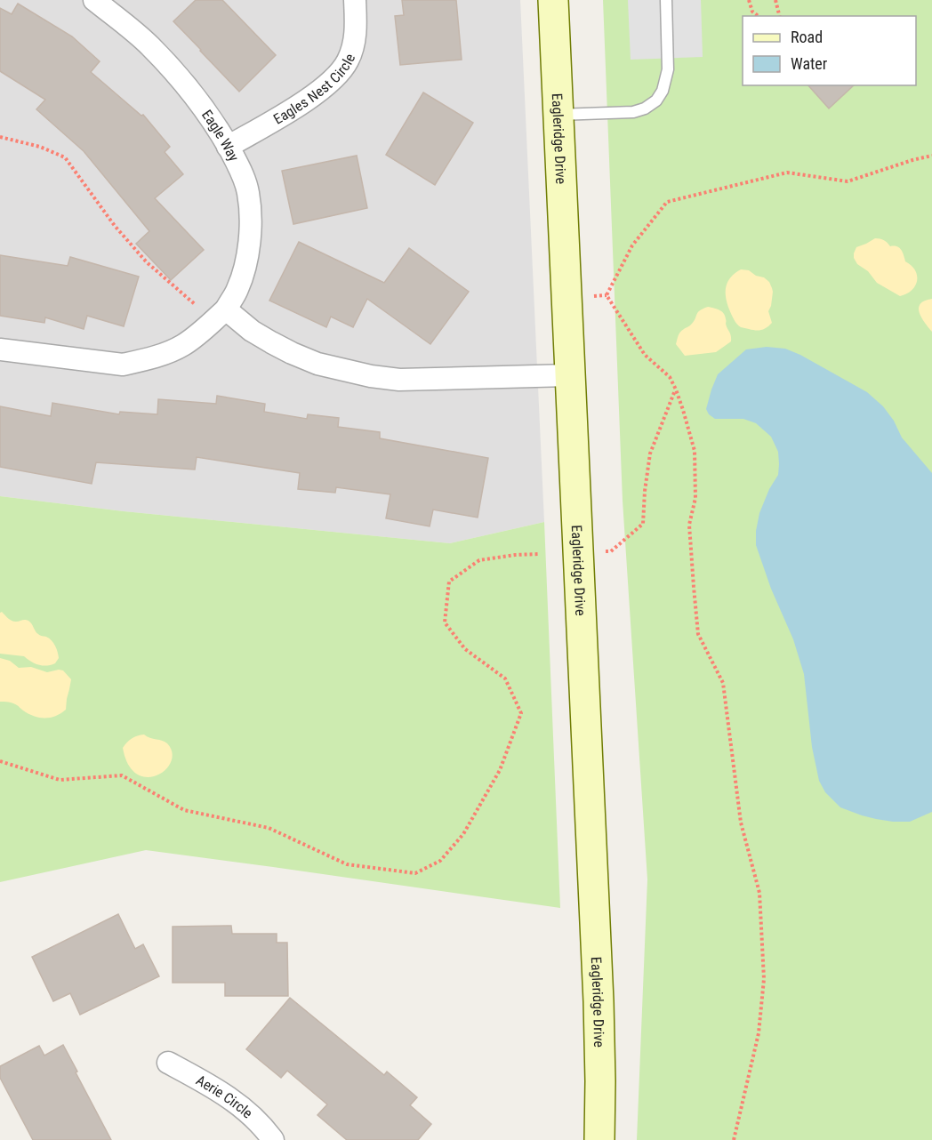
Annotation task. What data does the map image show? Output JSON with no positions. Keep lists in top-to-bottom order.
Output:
{
  "streets": {
    "main road": ["Eagleridge Drive"],
    "street": ["Eagles Nest Circle", "Eagle Way", "Aerie Circle"]
  },
  "crossings": [
    ["Eagles Nest Circle", "Eagle Way"]
  ],
  "legend": ["Road", "Water"]
}
